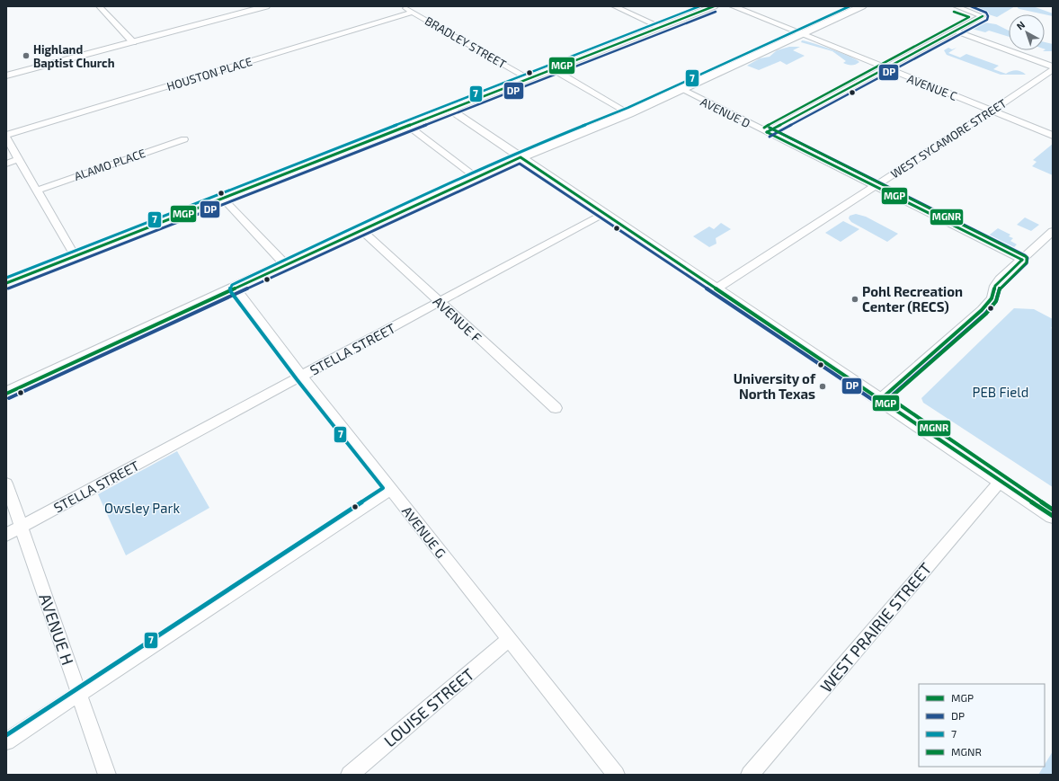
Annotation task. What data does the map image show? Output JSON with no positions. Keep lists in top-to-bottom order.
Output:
{
  "streets": {
    "street": [
      "BRADLEY STREET",
      "HOUSTON PLACE",
      "AVENUE D",
      "WEST SYCAMORE STREET",
      "ALAMO PLACE",
      "AVENUE F",
      "STELLA STREET",
      "AVENUE G",
      "WEST PRAIRIE STREET",
      "AVENUE H",
      "LOUISE STREET"
    ]
  },
  "crossings": [
    ["BRADLEY STREET", "HOUSTON PLACE"],
    ["AVENUE D", "WEST SYCAMORE STREET"],
    ["AVENUE F", "STELLA STREET"],
    ["STELLA STREET", "AVENUE G"],
    ["STELLA STREET", "AVENUE H"],
    ["AVENUE G", "LOUISE STREET"]
  ],
  "parks": ["PEB Field", "Owsley Park"],
  "places": ["Highland Baptist Church", "Pohl Recreation Center (RECS)", "University of North Texas"],
  "lines": [
    "transit line MGP",
    "transit line DP",
    "transit line 7",
    "transit line MGNR"
  ],
  "legend": [
    "MGP",
    "DP",
    "7",
    "MGNR"
  ],
  "north": "top left"
}
